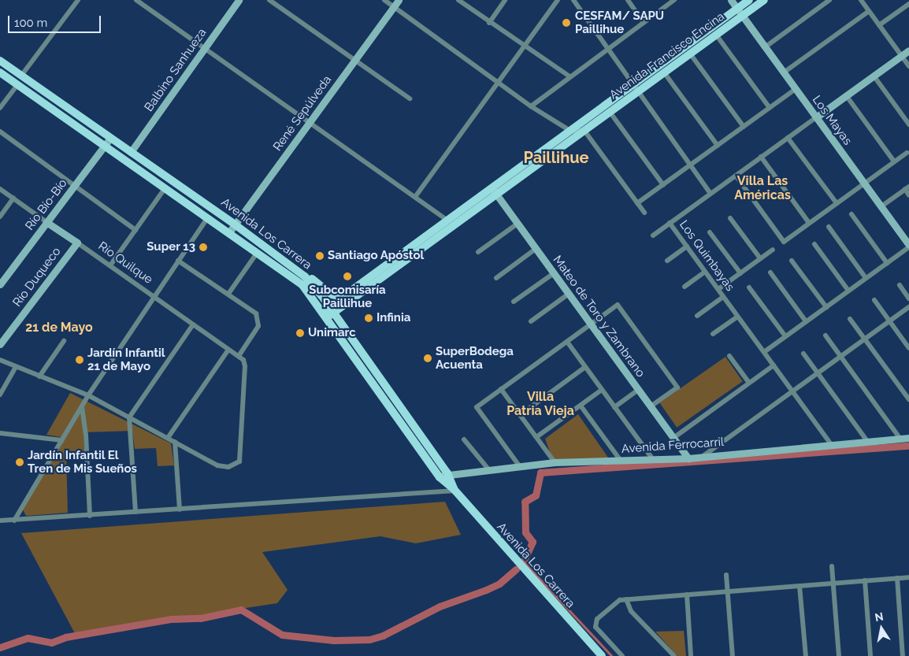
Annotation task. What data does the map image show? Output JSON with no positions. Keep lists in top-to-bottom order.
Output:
{
  "streets": {
    "main road": ["Avenida Francisco Encina", "Avenida Los Carrera"],
    "street": [
      "Balbino Sanhueza",
      "René Sepúlveda",
      "Los Mayas",
      "Río Bío-Bío",
      "Los Quimbayas",
      "Río Quilque",
      "Río Duqueco",
      "Mateo de Toro y Zambrano",
      "Avenida Ferrocarril"
    ]
  },
  "crossings": [
    ["Avenida Francisco Encina", "Los Mayas"],
    ["Avenida Francisco Encina", "Avenida Los Carrera"],
    ["Avenida Francisco Encina", "Mateo de Toro y Zambrano"],
    ["Balbino Sanhueza", "Avenida Los Carrera"],
    ["René Sepúlveda", "Avenida Los Carrera"],
    ["Los Mayas", "Los Quimbayas"],
    ["Río Bío-Bío", "Avenida Los Carrera"],
    ["Río Bío-Bío", "Río Quilque"],
    ["Avenida Los Carrera", "Avenida Ferrocarril"],
    ["Los Quimbayas", "Avenida Ferrocarril"],
    ["Río Quilque", "Río Duqueco"],
    ["Mateo de Toro y Zambrano", "Avenida Ferrocarril"]
  ],
  "districts": [
    "Paillihue",
    "Villa Las Américas",
    "21 de Mayo",
    "Villa Patria Vieja"
  ],
  "places": [
    "CESFAM/ SAPU Paillihue",
    "Super 13",
    "Santiago Apóstol",
    "Subcomisaría Paillihue",
    "Infinia",
    "Unimarc",
    "SuperBodega Acuenta",
    "Jardín Infantil 21 de Mayo",
    "Jardín Infantil El Tren de Mis Sueños"
  ],
  "scale_bar": "100 m",
  "north": "top"
}
